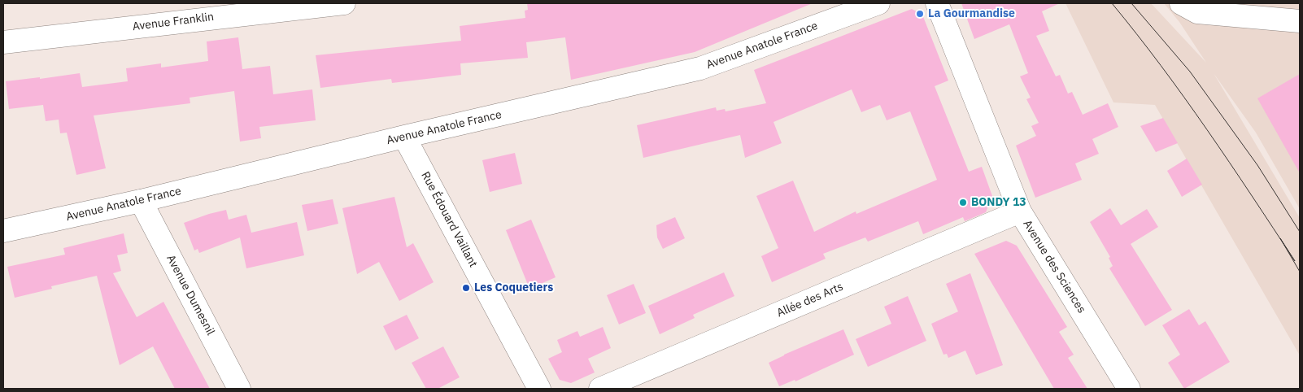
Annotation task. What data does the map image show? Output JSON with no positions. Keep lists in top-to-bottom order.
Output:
{
  "streets": {
    "street": [
      "Avenue Franklin",
      "Avenue Anatole France",
      "Rue Édouard Vaillant",
      "Avenue des Sciences",
      "Avenue Dumesnil",
      "Allée des Arts"
    ]
  },
  "crossings": [
    ["Avenue Anatole France", "Rue Édouard Vaillant"],
    ["Avenue Anatole France", "Avenue Dumesnil"],
    ["Avenue des Sciences", "Allée des Arts"]
  ],
  "places": ["La Gourmandise", "BONDY 13", "Les Coquetiers"]
}
